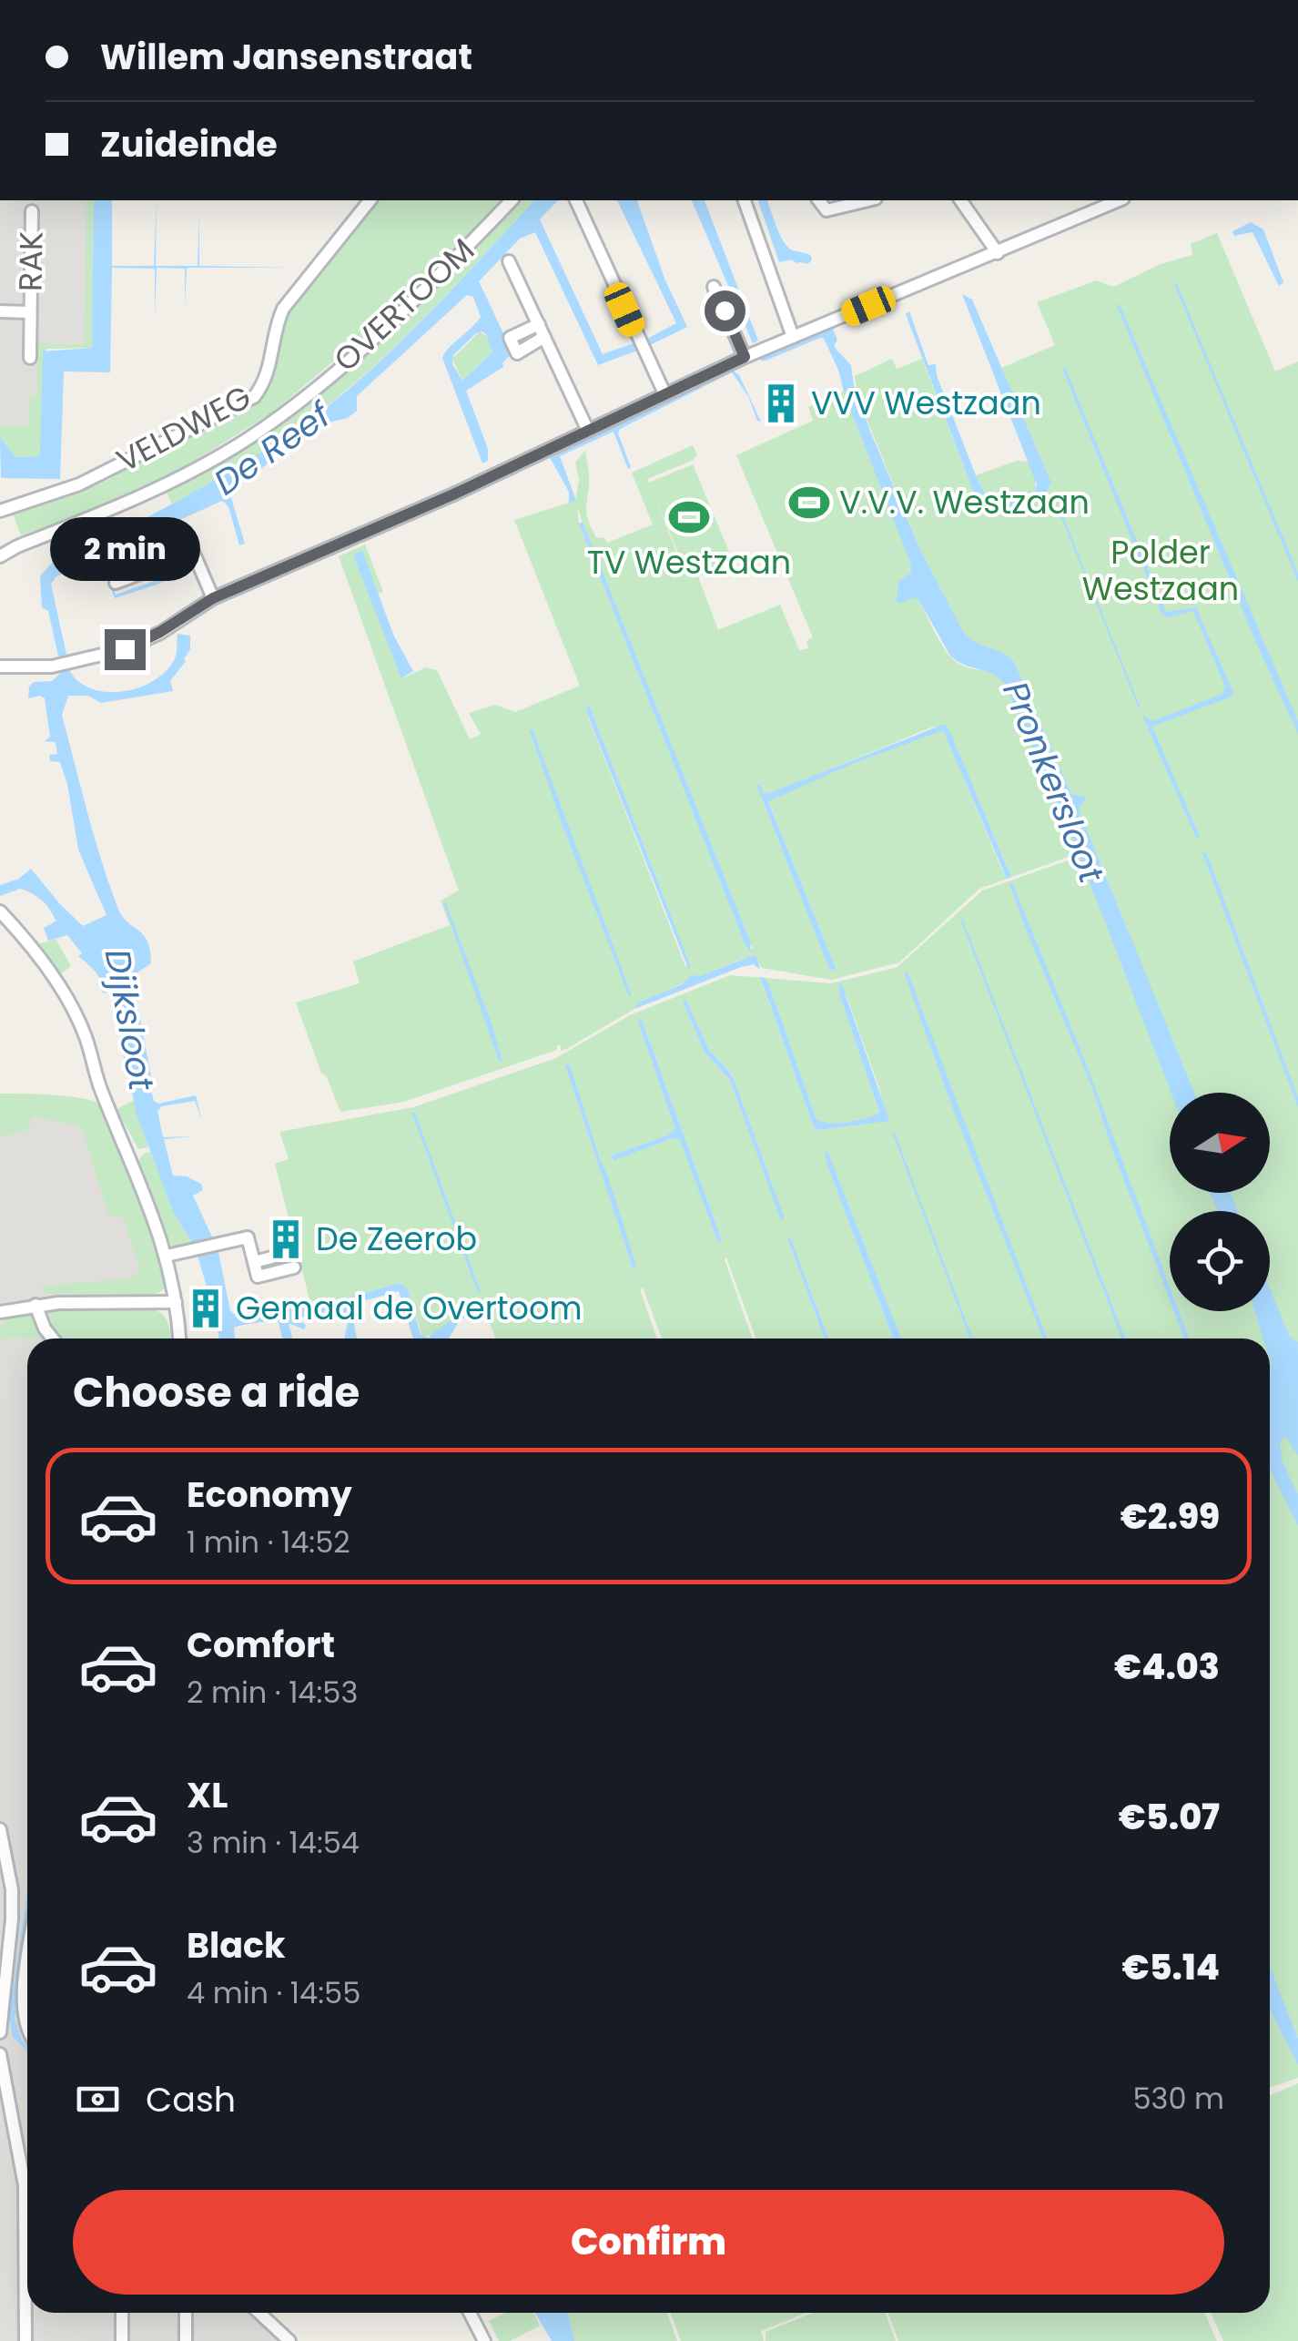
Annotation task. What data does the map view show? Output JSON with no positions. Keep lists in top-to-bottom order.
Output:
{
  "streets": {
    "street": ["RAK", "OVERTOOM", "VELDWEG"]
  },
  "water": ["De Reef", "Pronkersloot", "Dijksloot"],
  "parks": ["Polder Westzaan"],
  "places": {
    "building": ["VVV Westzaan", "De Zeerob", "Gemaal de Overtoom"],
    "sports": ["V.V.V. Westzaan", "TV Westzaan"]
  },
  "north": "right",
  "page": {
    "banner": ["Willem Jansenstraat", "Zuideinde"],
    "bubble": "2 min",
    "heading": "Choose a ride",
    "list": [
      {
        "name": "Economy",
        "note": "1 min · 14:52",
        "value": "€2.99"
      },
      {
        "name": "Comfort",
        "note": "2 min · 14:53",
        "value": "€4.03"
      },
      {
        "name": "XL",
        "note": "3 min · 14:54",
        "value": "€5.07"
      },
      {
        "name": "Black",
        "note": "4 min · 14:55",
        "value": "€5.14"
      }
    ],
    "pay": ["Cash", "530 m"],
    "buttons": "Confirm"
  }
}
